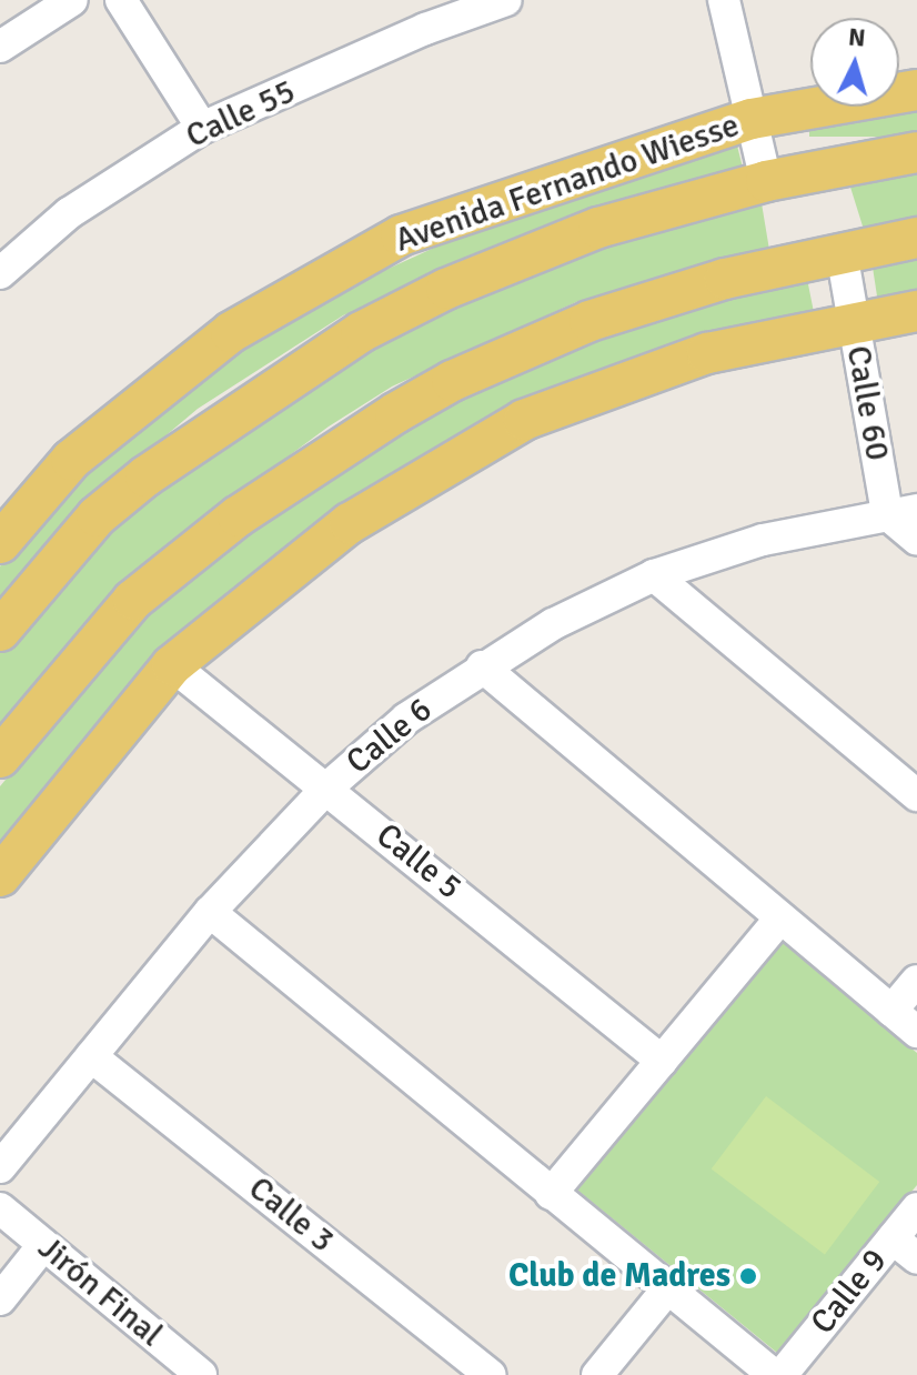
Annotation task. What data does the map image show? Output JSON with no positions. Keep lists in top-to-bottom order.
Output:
{
  "streets": {
    "main road": ["Avenida Fernando Wiesse"],
    "street": [
      "Calle 55",
      "Calle 60",
      "Calle 6",
      "Calle 5",
      "Calle 3",
      "Jirón Final",
      "Calle 9"
    ]
  },
  "crossings": [
    ["Calle 60", "Calle 6"],
    ["Calle 6", "Calle 5"],
    ["Calle 6", "Calle 3"]
  ],
  "places": ["Club de Madres"],
  "north": "top"
}
